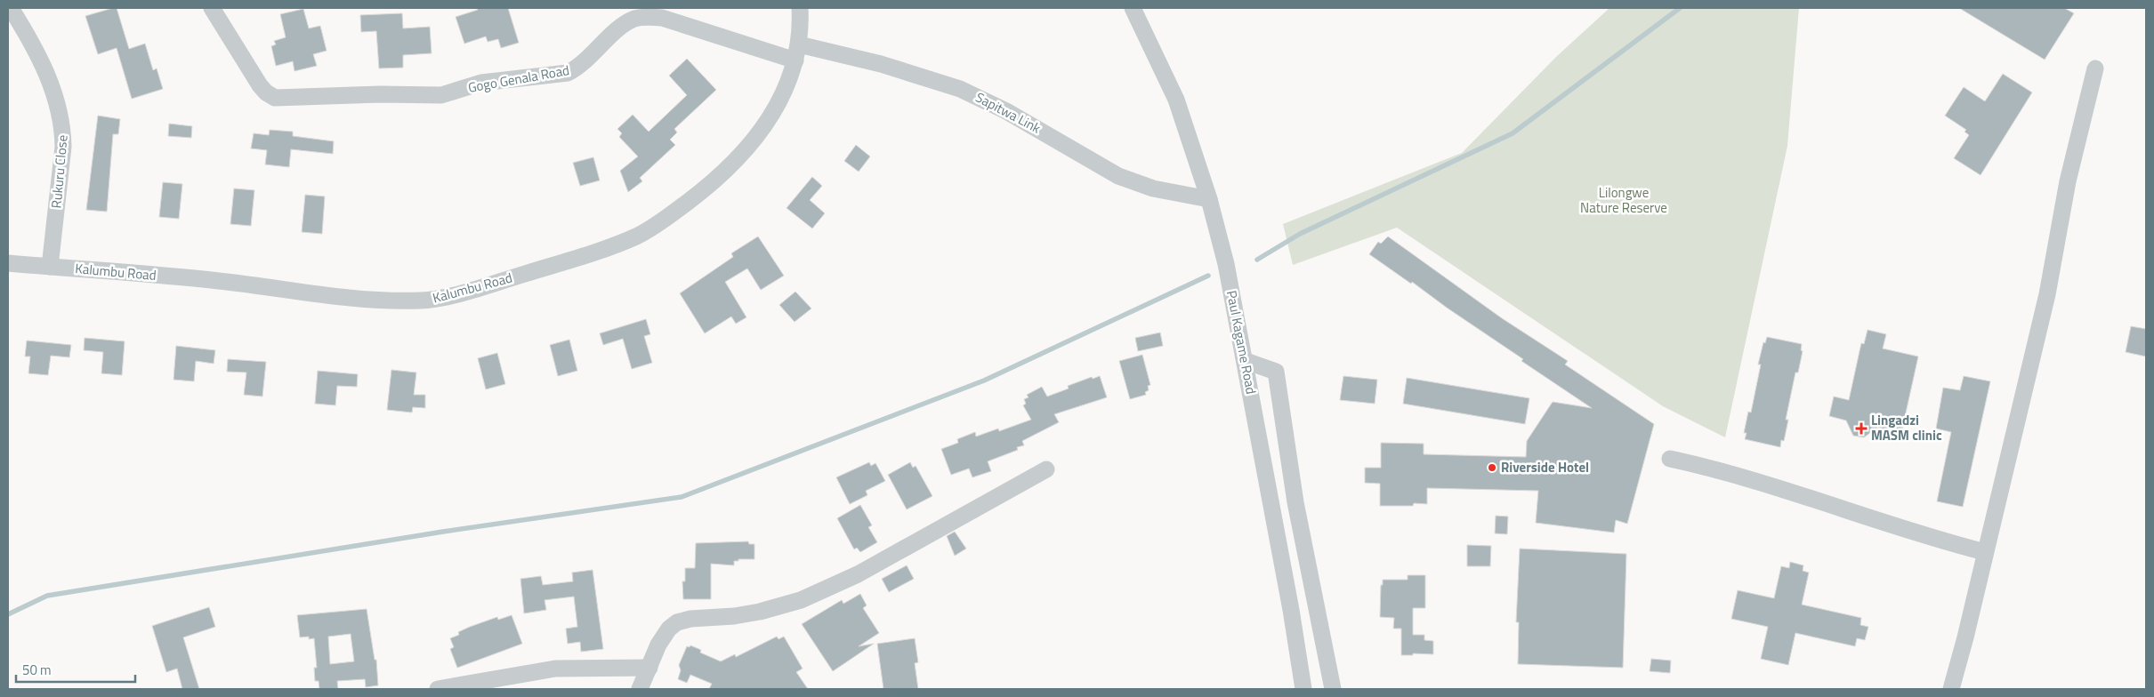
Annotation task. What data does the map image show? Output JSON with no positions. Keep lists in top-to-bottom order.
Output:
{
  "streets": {
    "street": [
      "Gogo Genala Road",
      "Sapitwa Link",
      "Rukuru Close",
      "Kalumbu Road",
      "Paul Kagame Road"
    ]
  },
  "crossings": [
    ["Gogo Genala Road", "Sapitwa Link"],
    ["Gogo Genala Road", "Kalumbu Road"],
    ["Sapitwa Link", "Kalumbu Road"],
    ["Sapitwa Link", "Paul Kagame Road"],
    ["Rukuru Close", "Kalumbu Road"]
  ],
  "parks": ["Lilongwe Nature Reserve"],
  "places": {
    "health": ["Lingadzi MASM clinic"],
    "other": ["Riverside Hotel"]
  },
  "scale_bar": "50 m"
}
